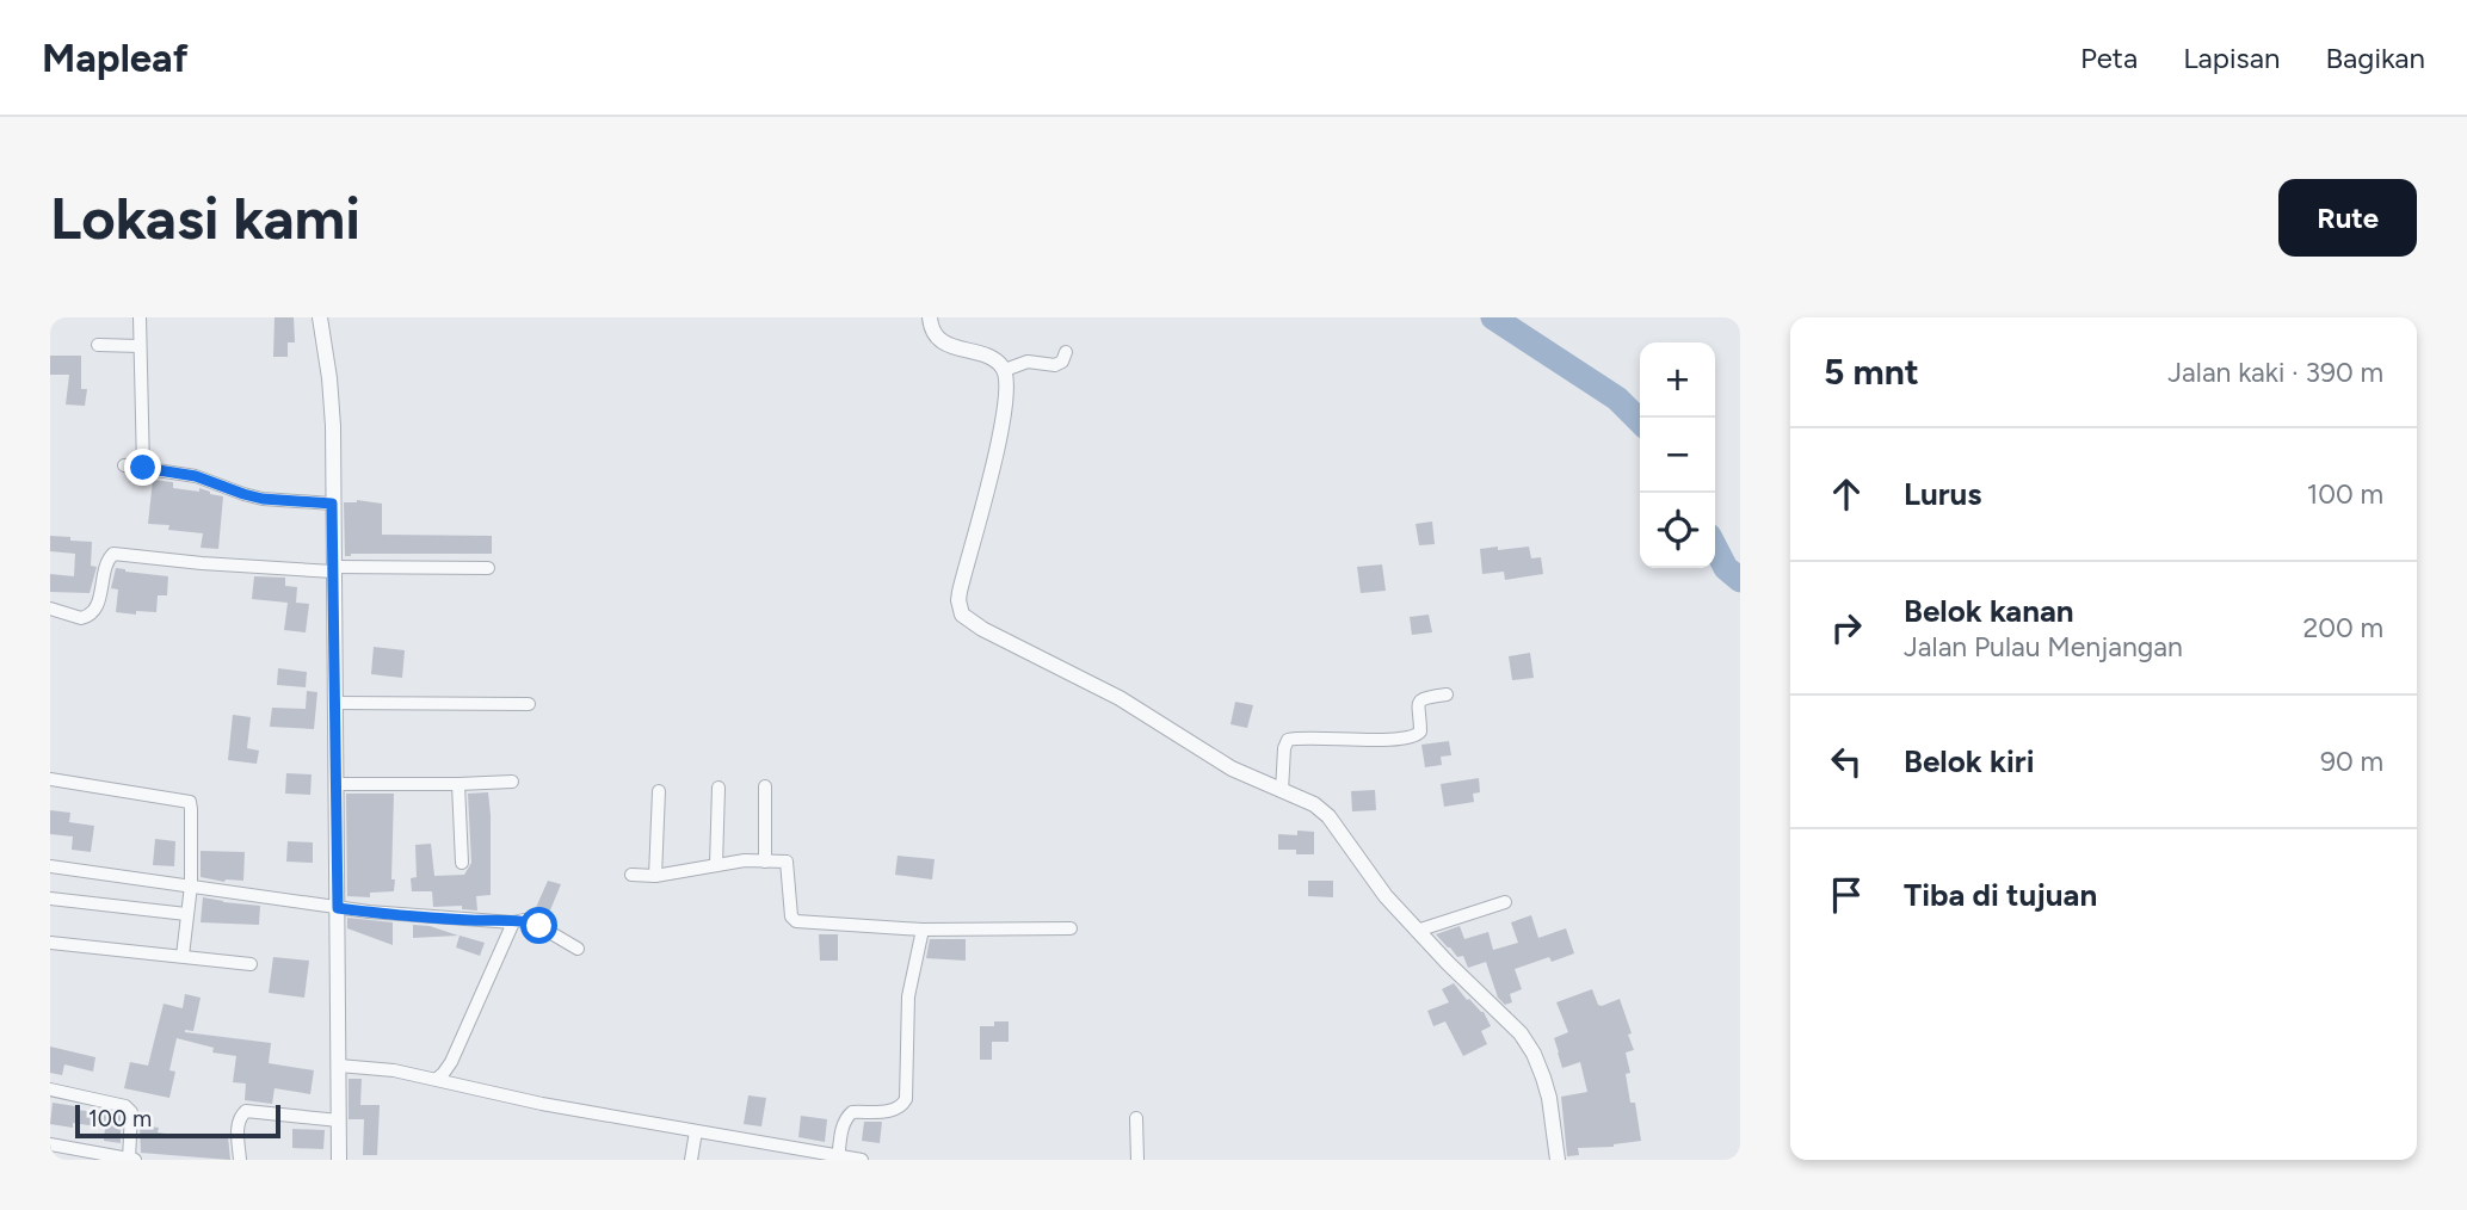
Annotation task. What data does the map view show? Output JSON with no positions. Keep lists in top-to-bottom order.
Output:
{
  "scale_bar": "100 m",
  "page": {
    "header": "Mapleaf",
    "nav": ["Peta", "Lapisan", "Bagikan"],
    "buttons": "Rute",
    "title": "Lokasi kami",
    "heading": ["5 mnt", "Jalan kaki · 390 m"],
    "map_buttons": ["+", "−"],
    "list": [
      ["Lurus", "100 m"],
      ["Belok kanan", "Jalan Pulau Menjangan", "200 m"],
      ["Belok kiri", "90 m"],
      "Tiba di tujuan"
    ],
    "scale": "100 m"
  }
}
